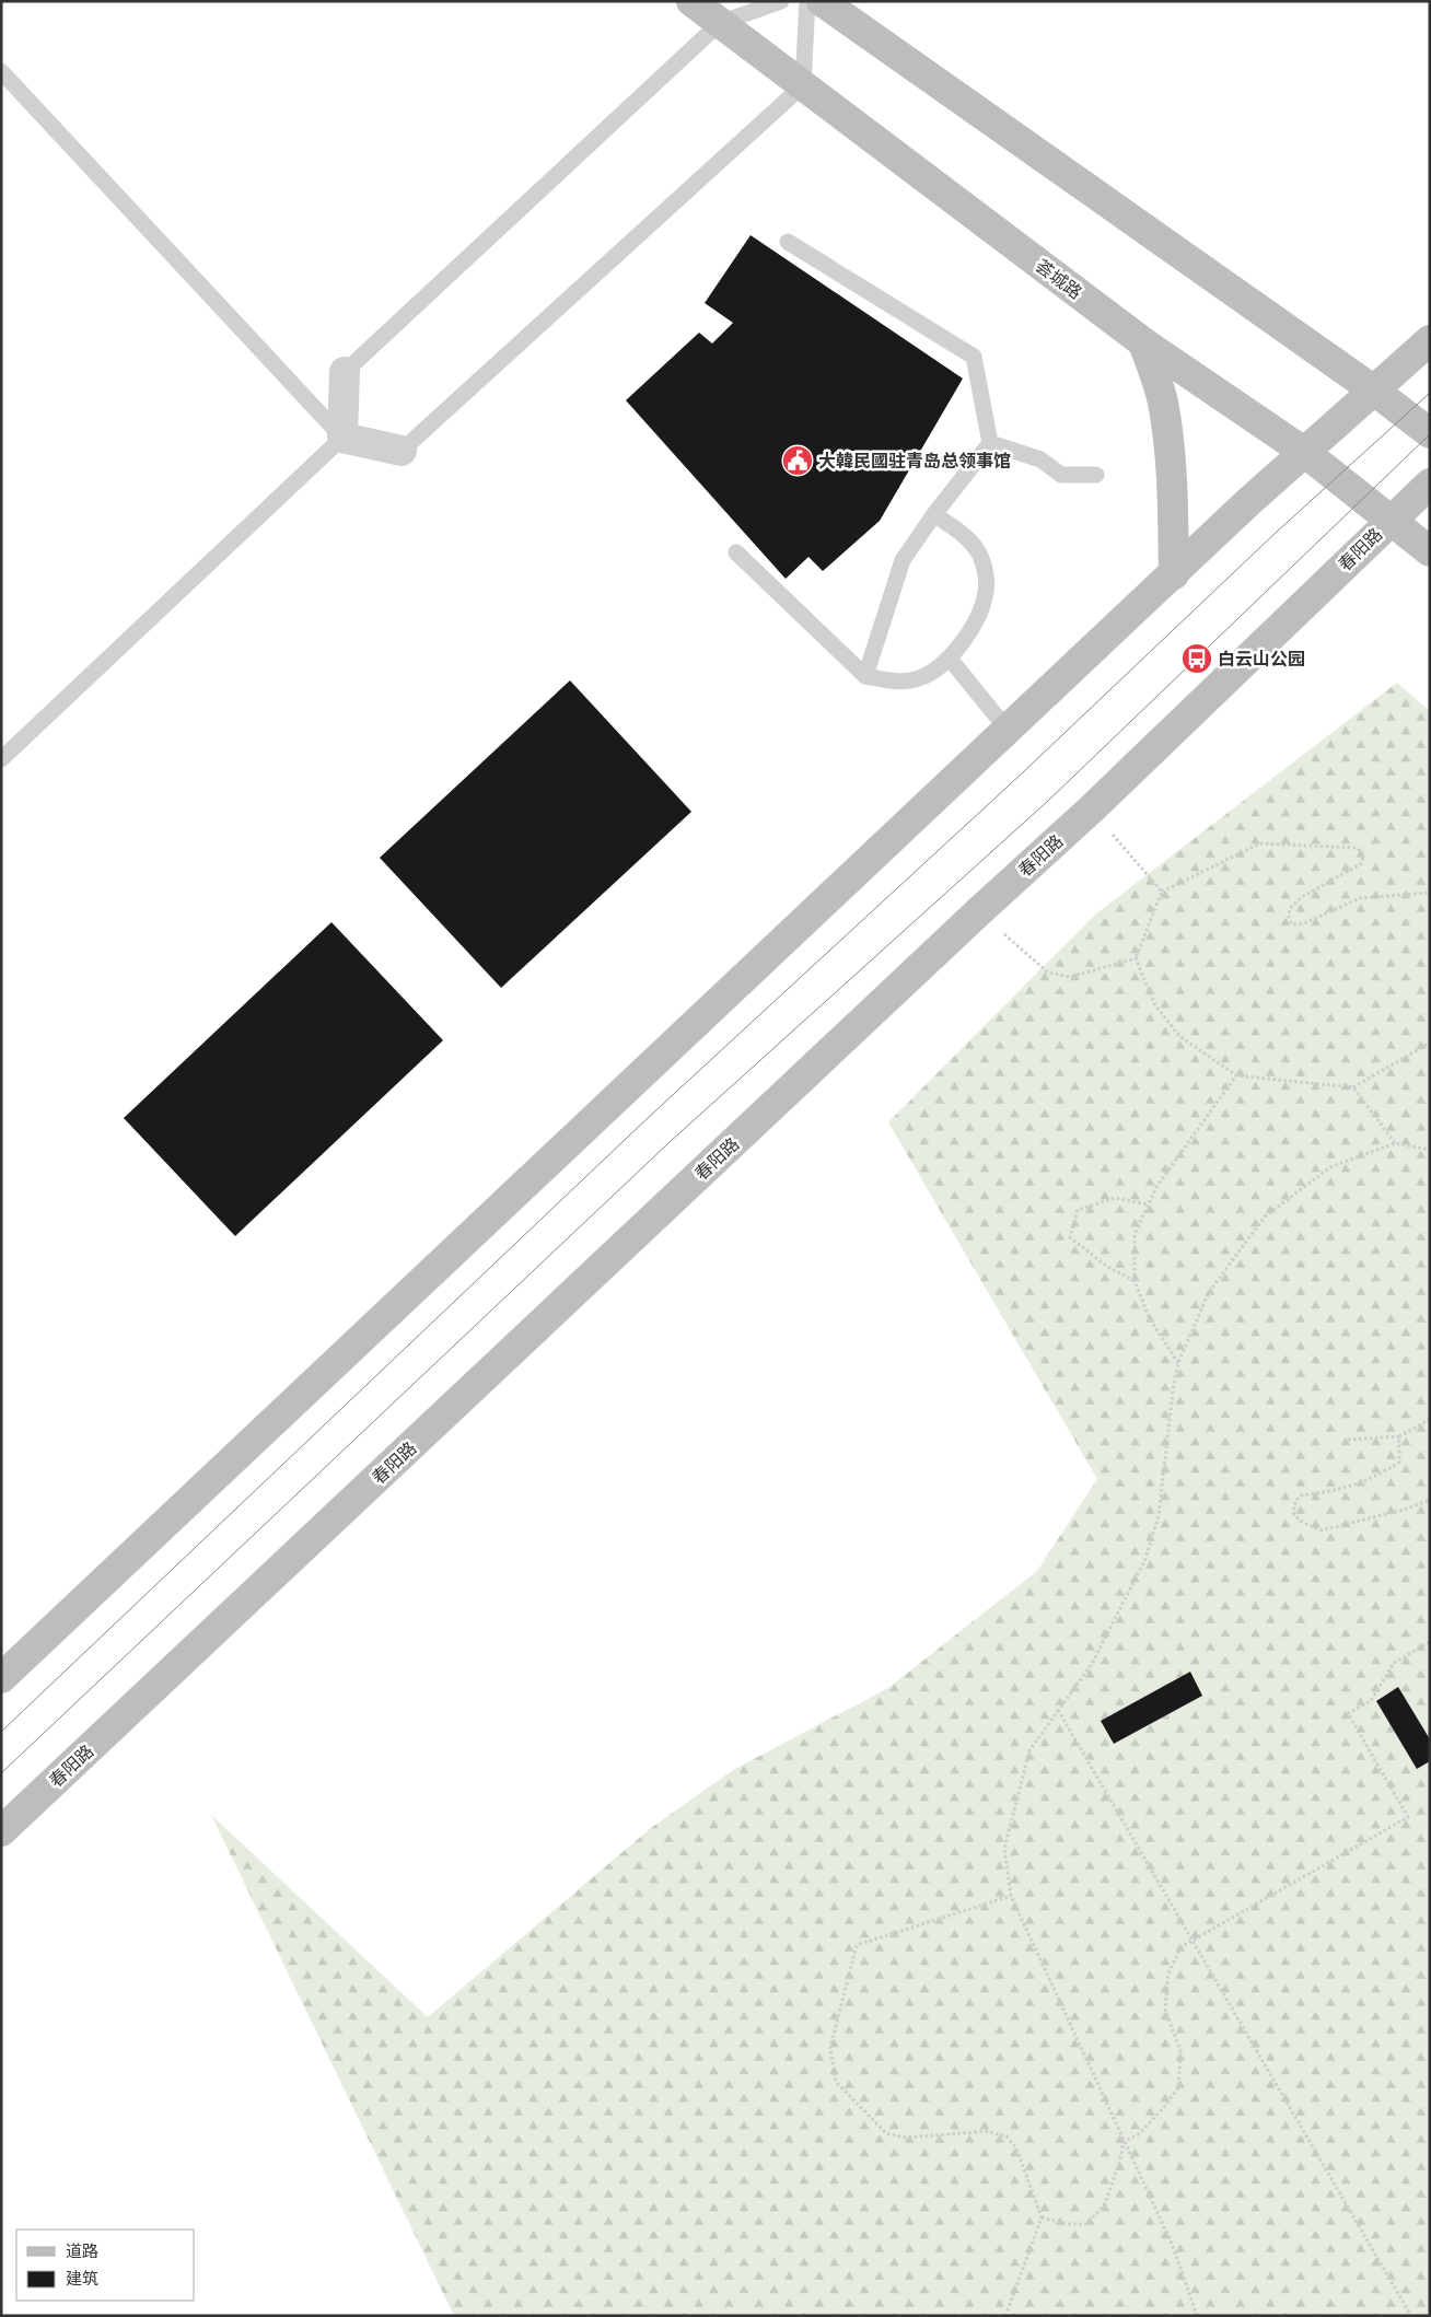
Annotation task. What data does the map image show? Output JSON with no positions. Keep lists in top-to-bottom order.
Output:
{
  "streets": {
    "main road": ["荟城路", "春阳路"]
  },
  "crossings": [
    ["荟城路", "春阳路"]
  ],
  "places": {
    "public building": ["大韓民國驻青岛总领事馆"],
    "bus stop": ["白云山公园"]
  },
  "legend": ["道路", "建筑"]
}
